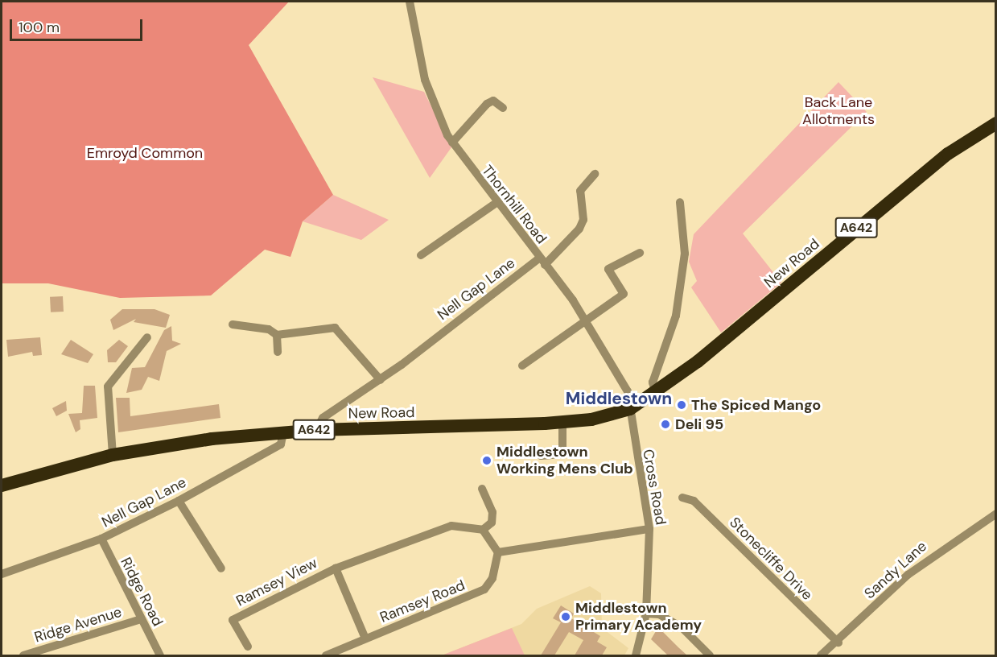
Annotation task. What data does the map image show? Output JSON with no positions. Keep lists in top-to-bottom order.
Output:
{
  "streets": {
    "highway": ["A642", "New Road"],
    "street": [
      "Thornhill Road",
      "Nell Gap Lane",
      "Cross Road",
      "Stonecliffe Drive",
      "Sandy Lane",
      "Ramsey View",
      "Ridge Road",
      "Ramsey Road",
      "Ridge Avenue"
    ]
  },
  "crossings": [
    ["Thornhill Road", "New Road"],
    ["Thornhill Road", "Nell Gap Lane"],
    ["Thornhill Road", "Cross Road"],
    ["New Road", "Nell Gap Lane"],
    ["New Road", "Cross Road"],
    ["Nell Gap Lane", "Ridge Road"],
    ["Stonecliffe Drive", "Sandy Lane"],
    ["Ridge Road", "Ridge Avenue"]
  ],
  "districts": ["Middlestown"],
  "parks": ["Back Lane Allotments", "Emroyd Common"],
  "places": [
    "The Spiced Mango",
    "Deli 95",
    "Middlestown Working Mens Club",
    "Middlestown Primary Academy"
  ],
  "scale_bar": "100 m"
}
